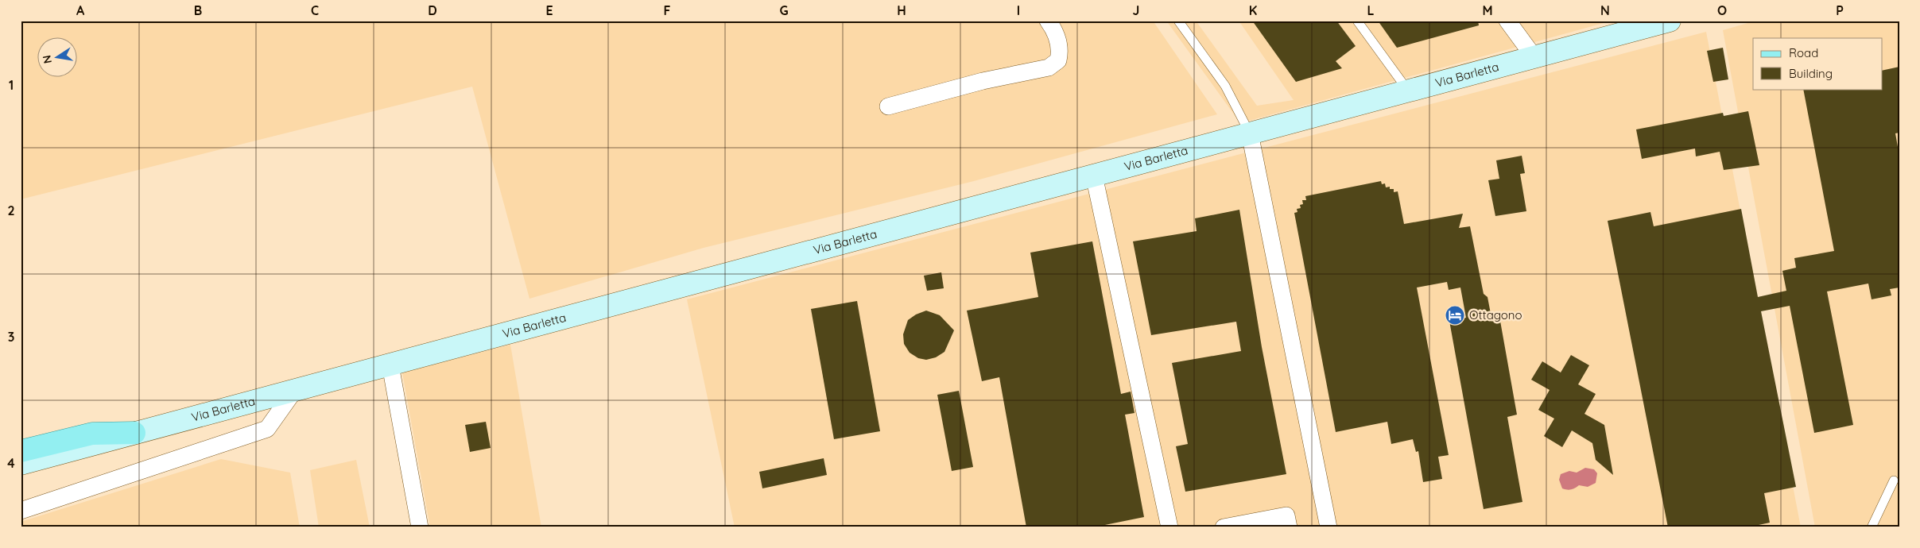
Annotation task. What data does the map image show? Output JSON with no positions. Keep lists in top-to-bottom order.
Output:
{
  "streets": {
    "main road": ["Via Barletta"]
  },
  "places": {
    "hotel": ["Ottagono"]
  },
  "legend": ["Road", "Building"],
  "north": "left",
  "grid": {
    "columns": [
      "A",
      "B",
      "C",
      "D",
      "E",
      "F",
      "G",
      "H",
      "I",
      "J",
      "K",
      "L",
      "M",
      "N",
      "O",
      "P"
    ],
    "rows": [
      "1",
      "2",
      "3",
      "4"
    ]
  }
}
